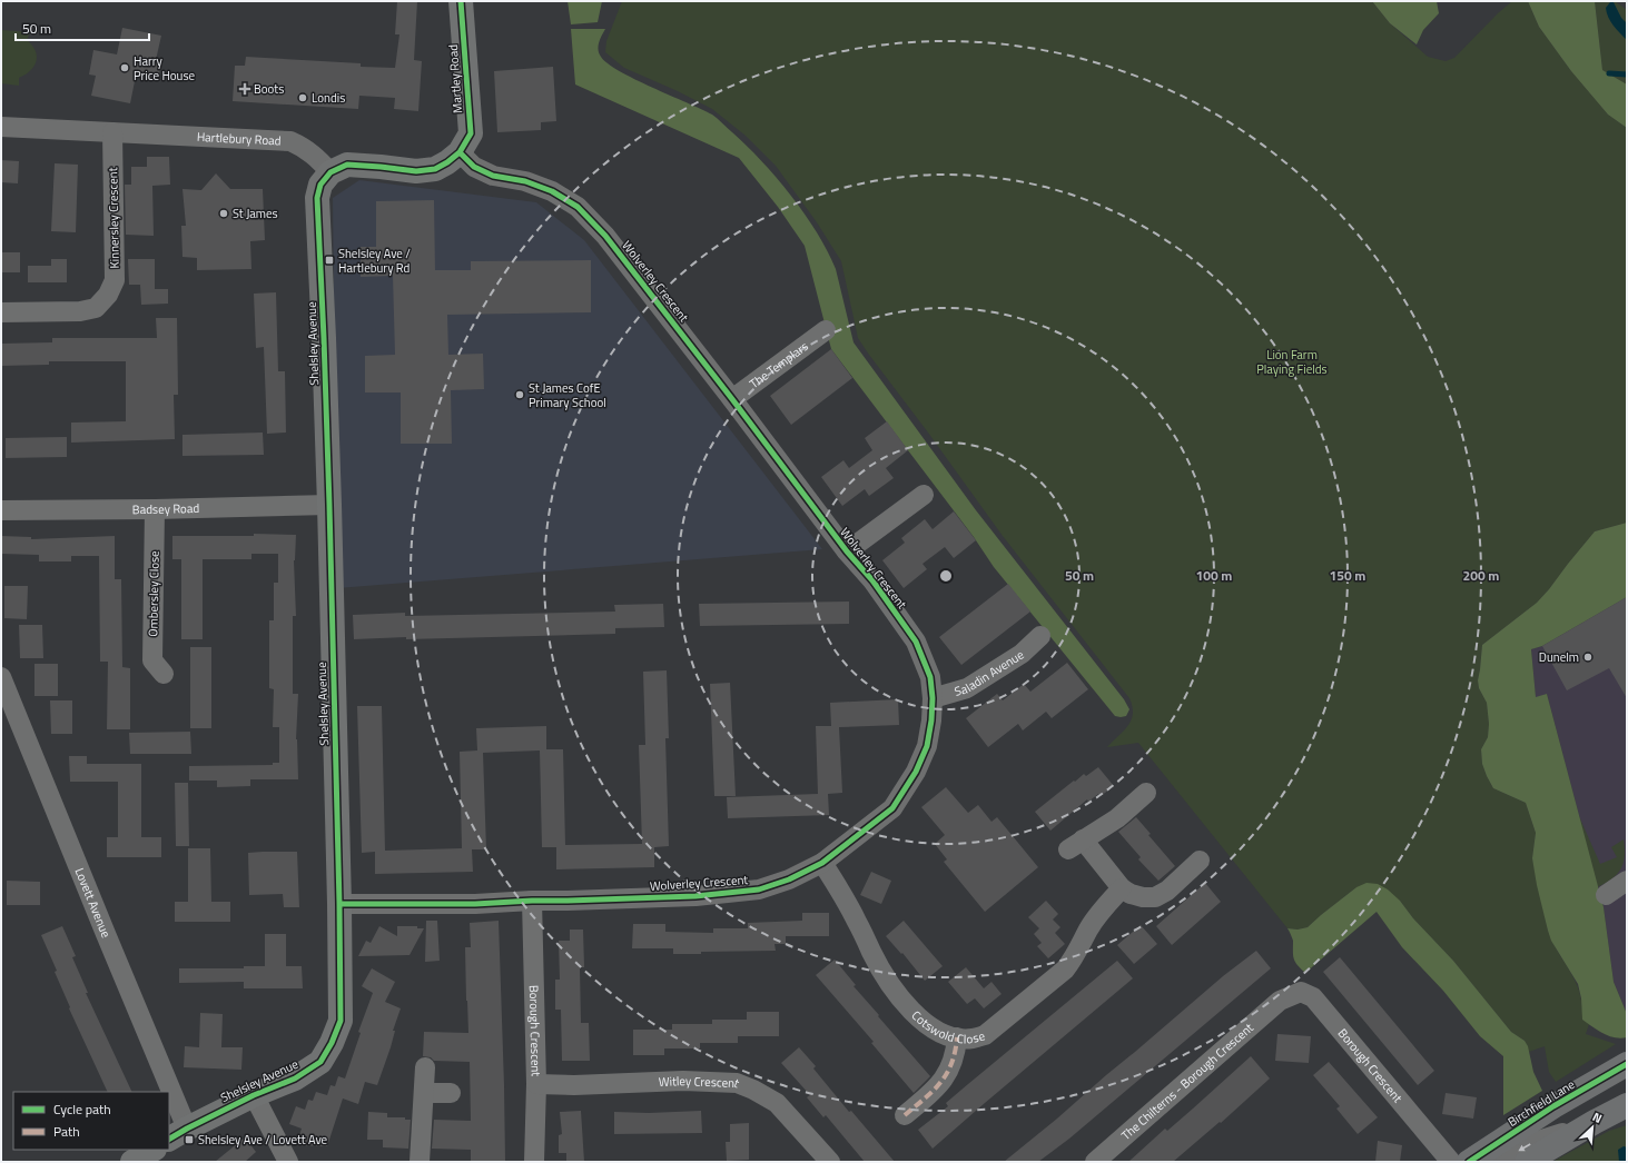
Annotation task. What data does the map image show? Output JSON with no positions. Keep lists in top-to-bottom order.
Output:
{
  "streets": {
    "main road": ["Birchfield Lane"],
    "street": [
      "Martley Road",
      "Hartlebury Road",
      "Kinnersley Crescent",
      "Wolverley Crescent",
      "Shelsley Avenue",
      "The Templars",
      "Badsey Road",
      "Ombersley Close",
      "Saladin Avenue",
      "Lovett Avenue",
      "Cotswold Close",
      "Borough Crescent",
      "The Chilterns - Borough Crescent",
      "Witley Crescent"
    ]
  },
  "crossings": [
    ["Martley Road", "Wolverley Crescent"],
    ["Hartlebury Road", "Kinnersley Crescent"],
    ["Hartlebury Road", "Shelsley Avenue"],
    ["Wolverley Crescent", "Shelsley Avenue"],
    ["Wolverley Crescent", "The Templars"],
    ["Wolverley Crescent", "Saladin Avenue"],
    ["Wolverley Crescent", "Cotswold Close"],
    ["Wolverley Crescent", "Borough Crescent"],
    ["Shelsley Avenue", "Badsey Road"],
    ["Shelsley Avenue", "Lovett Avenue"],
    ["Badsey Road", "Ombersley Close"],
    ["Borough Crescent", "The Chilterns - Borough Crescent"],
    ["Borough Crescent", "Witley Crescent"]
  ],
  "parks": ["Lion Farm Playing Fields"],
  "places": {
    "other": [
      "Harry Price House",
      "Londis",
      "St James",
      "St James CofE Primary School",
      "Dunelm"
    ],
    "health": ["Boots"],
    "transit": ["Shelsley Ave / Hartlebury Rd", "Shelsley Ave / Lovett Ave"]
  },
  "legend": ["Cycle path", "Path"],
  "scale_bar": "50 m",
  "north": "top right",
  "rings": [
    "50 m",
    "100 m",
    "150 m",
    "200 m"
  ]
}
